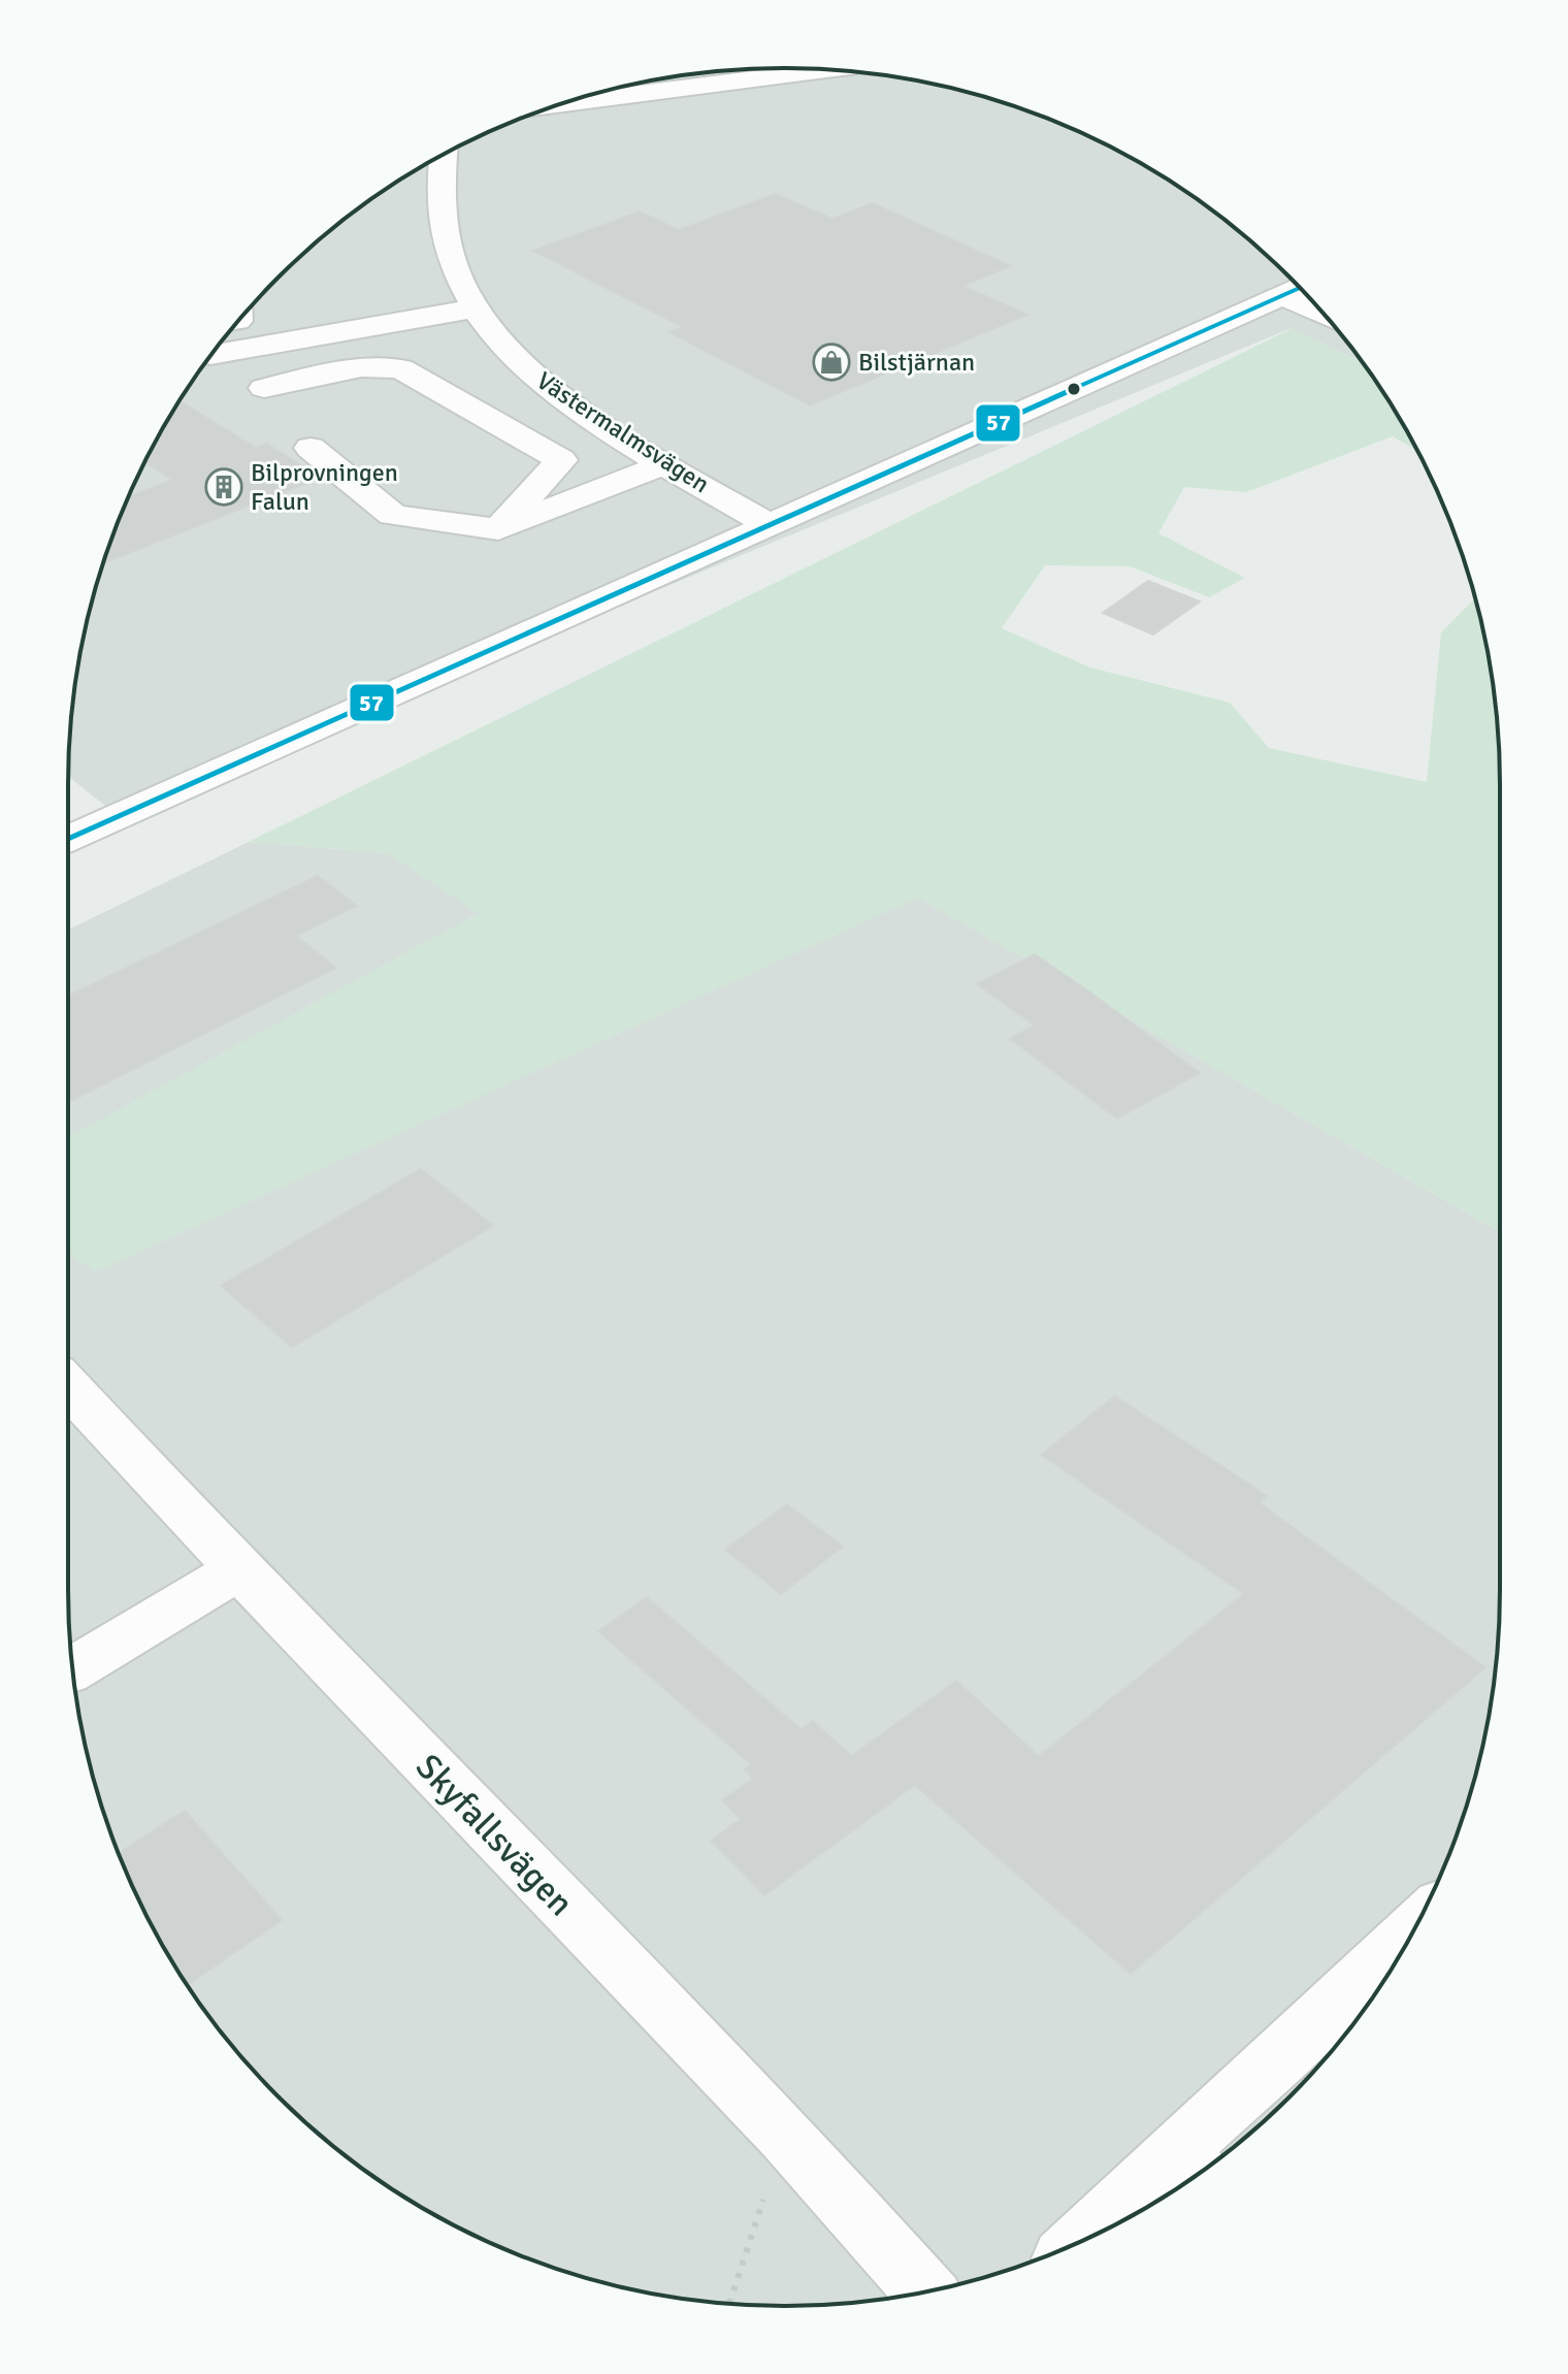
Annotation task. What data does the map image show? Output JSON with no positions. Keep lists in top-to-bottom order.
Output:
{
  "streets": {
    "street": ["Västermalmsvägen", "Skyfallsvägen"]
  },
  "places": {
    "shop": ["Bilstjärnan"],
    "building": ["Bilprovningen Falun"]
  },
  "lines": ["transit line 57"]
}
